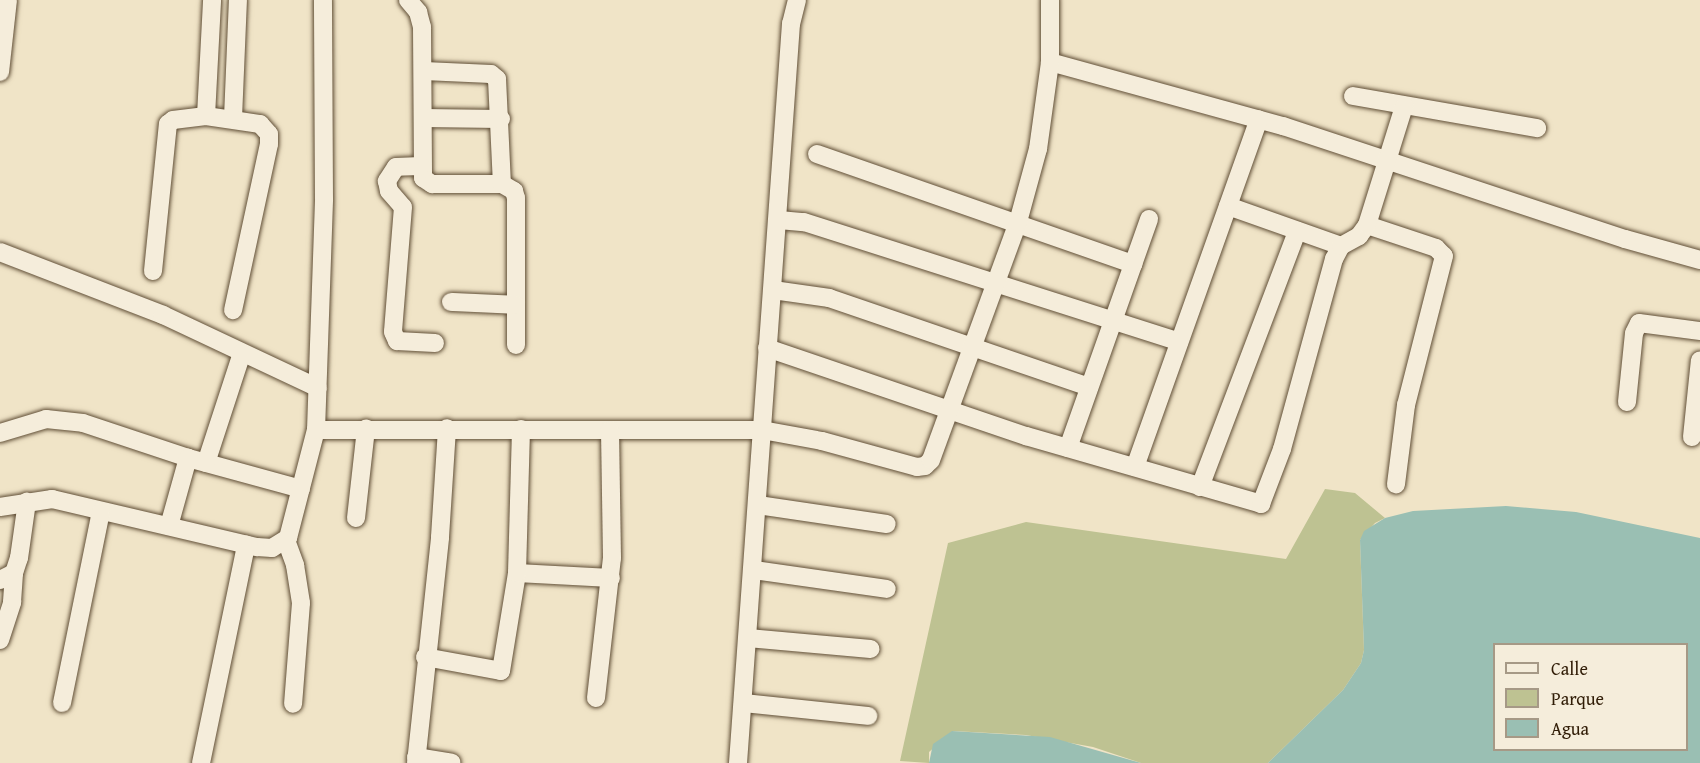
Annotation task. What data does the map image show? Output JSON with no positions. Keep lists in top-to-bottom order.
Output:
{
  "legend": ["Calle", "Parque", "Agua"]
}
